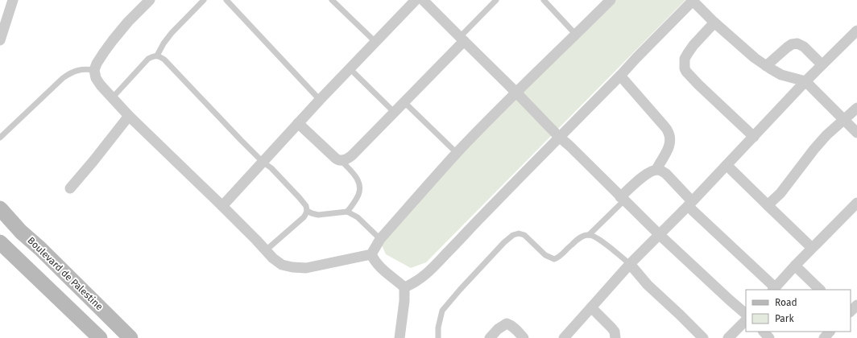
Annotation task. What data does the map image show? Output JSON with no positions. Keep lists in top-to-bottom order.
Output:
{
  "streets": {
    "street": ["Boulevard de Palestine"]
  },
  "legend": ["Road", "Park"]
}
